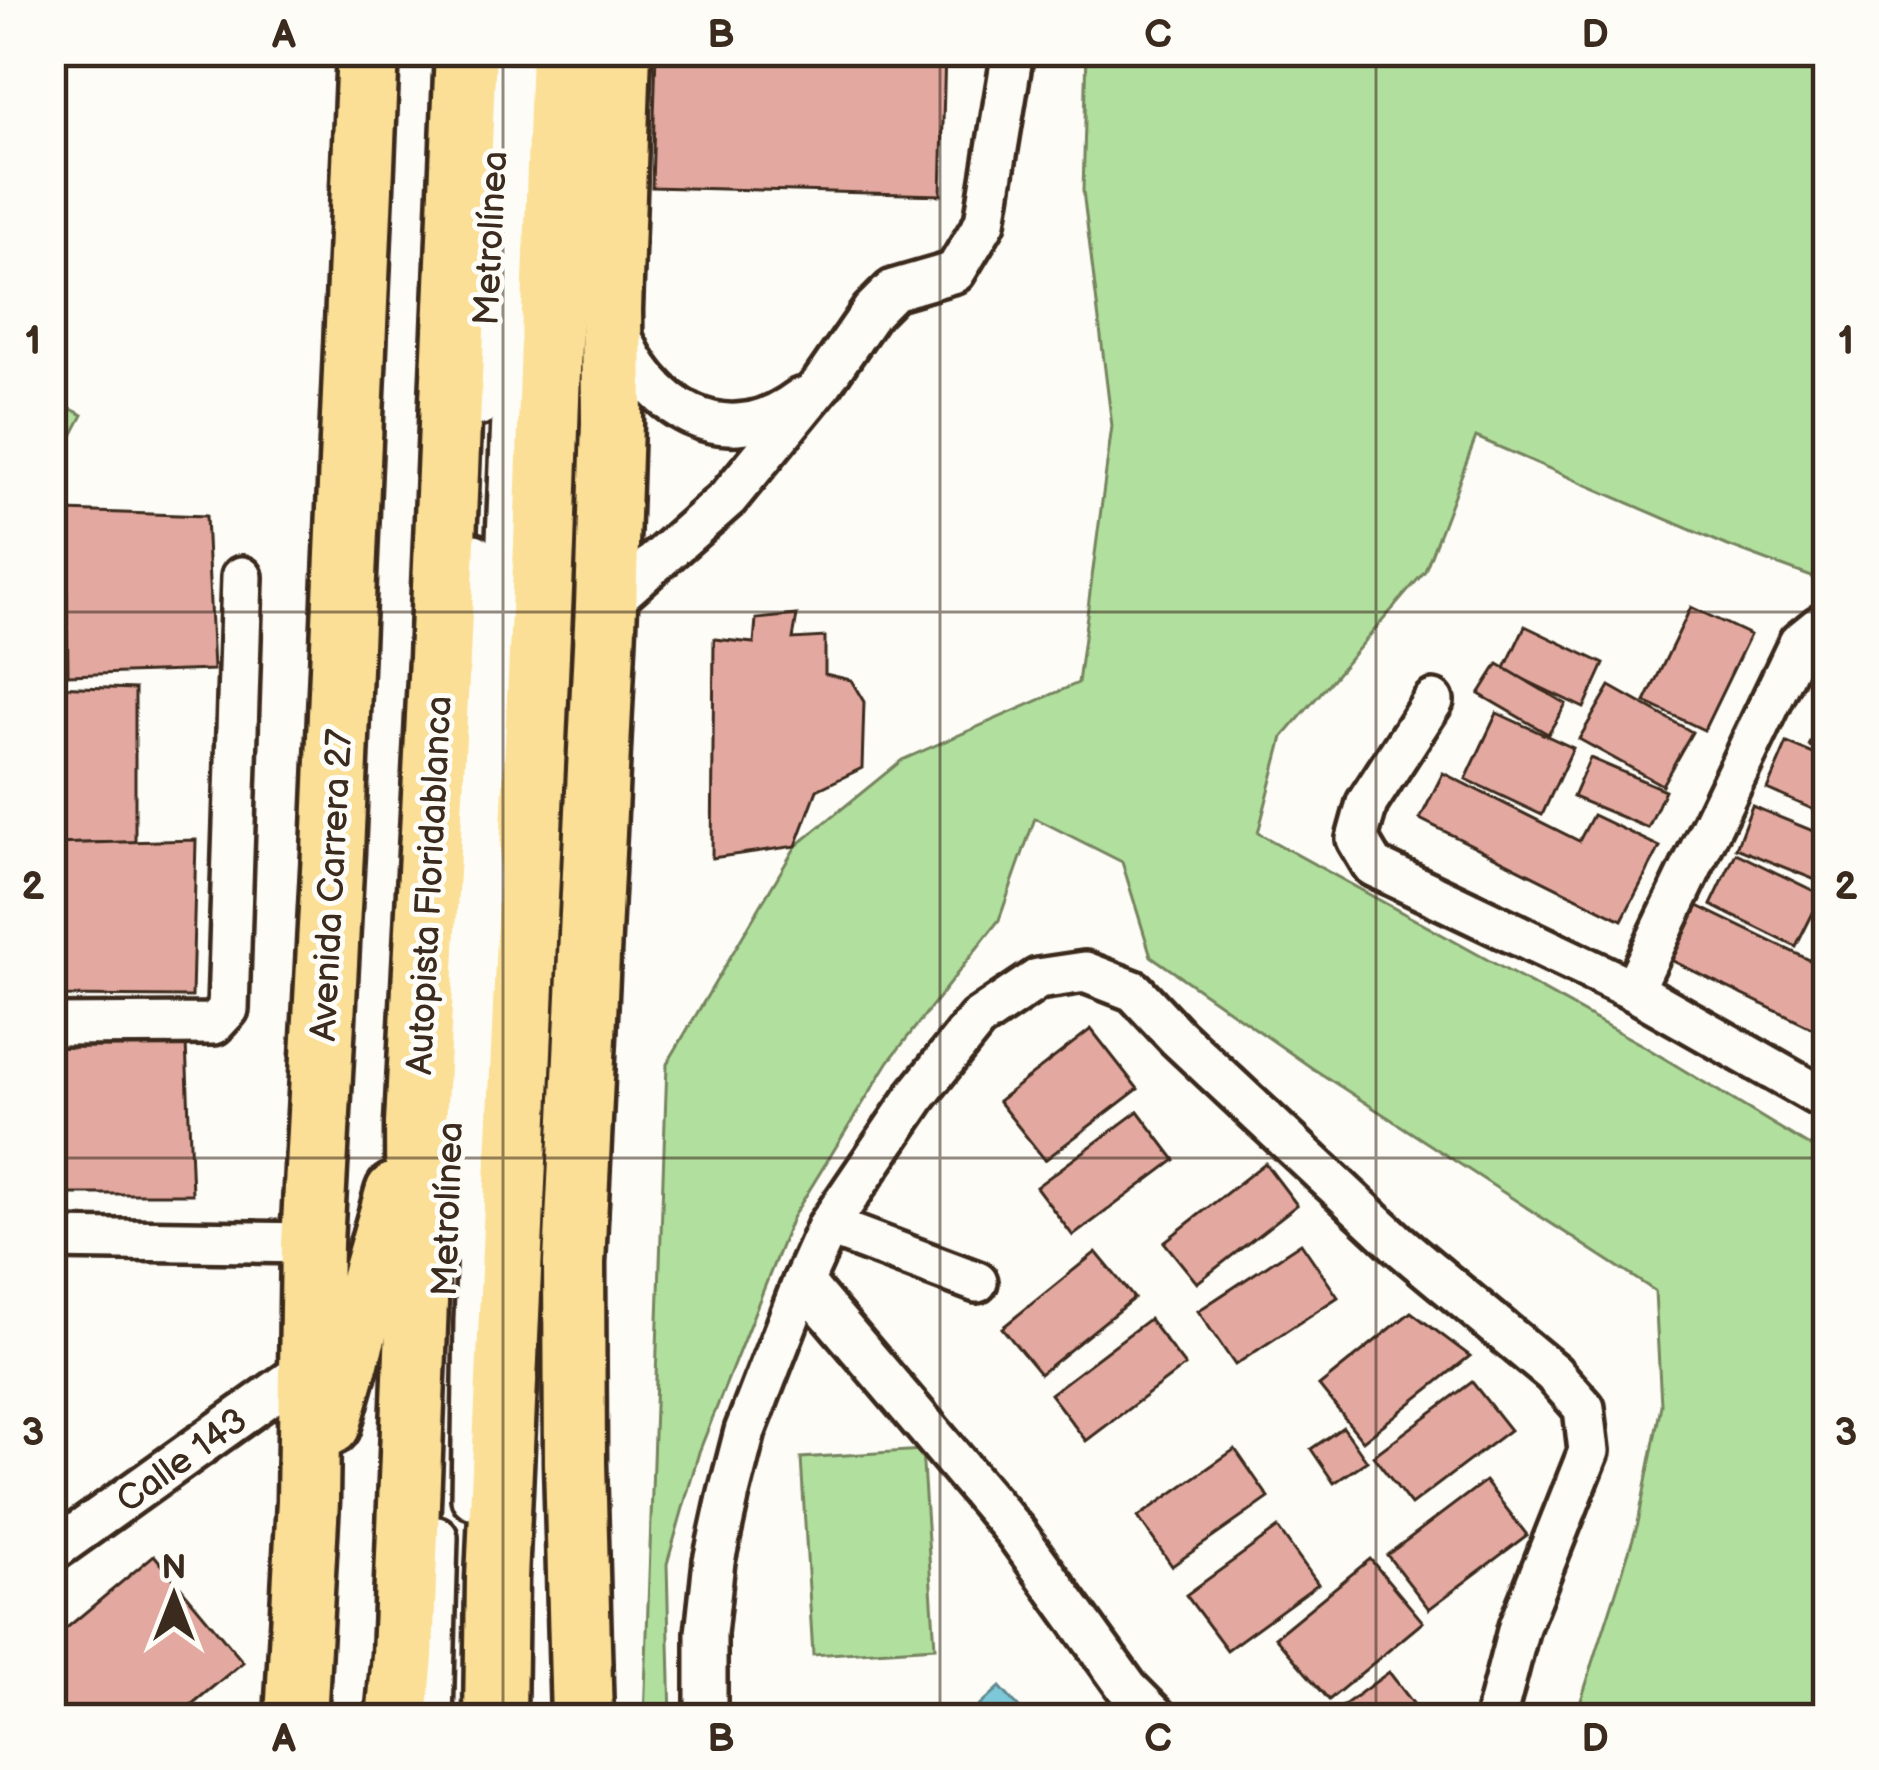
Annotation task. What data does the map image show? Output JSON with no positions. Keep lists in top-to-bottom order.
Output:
{
  "streets": {
    "highway": ["Avenida Carrera 27", "Autopista Floridablanca"],
    "street": ["Metrolínea", "Calle 143"]
  },
  "crossings": [
    ["Avenida Carrera 27", "Calle 143"]
  ],
  "north": "top",
  "grid": {
    "columns": [
      "A",
      "B",
      "C",
      "D"
    ],
    "rows": ["1", "2", "3"]
  }
}
